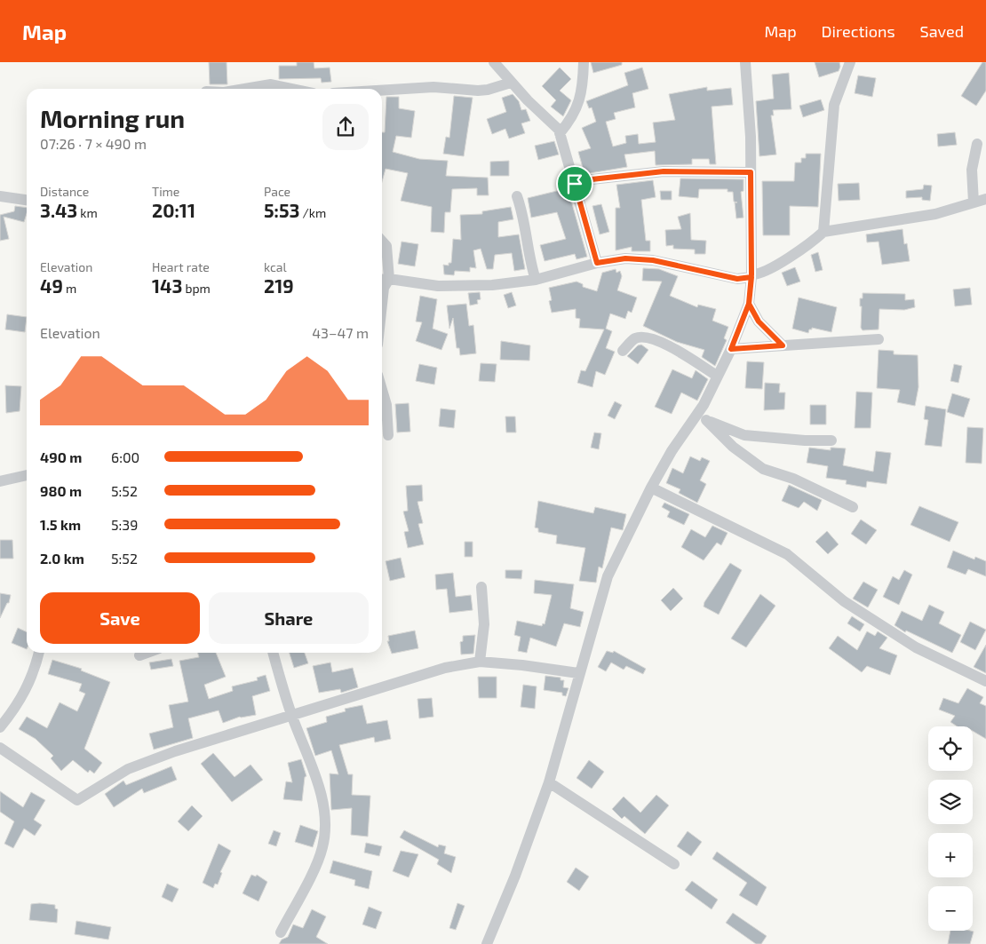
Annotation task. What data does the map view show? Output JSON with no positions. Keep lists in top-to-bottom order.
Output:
{
  "page": {
    "header": "Map",
    "nav": ["Map", "Directions", "Saved"],
    "heading": ["Morning run", "07:26 · 7 × 490 m"],
    "stats": [
      ["Distance", "3.43 km"],
      ["Time", "20:11"],
      ["Pace", "5:53 /km"],
      ["Elevation", "49 m"],
      ["Heart rate", "143 bpm"],
      ["kcal", "219"]
    ],
    "chart": ["Elevation", "43–47 m"],
    "list": [
      {
        "name": "490 m",
        "note": "6:00"
      },
      {
        "name": "980 m",
        "note": "5:52"
      },
      {
        "name": "1.5 km",
        "note": "5:39"
      },
      {
        "name": "2.0 km",
        "note": "5:52"
      }
    ],
    "buttons": ["Save", "Share"],
    "map_buttons": ["+", "−"]
  }
}
